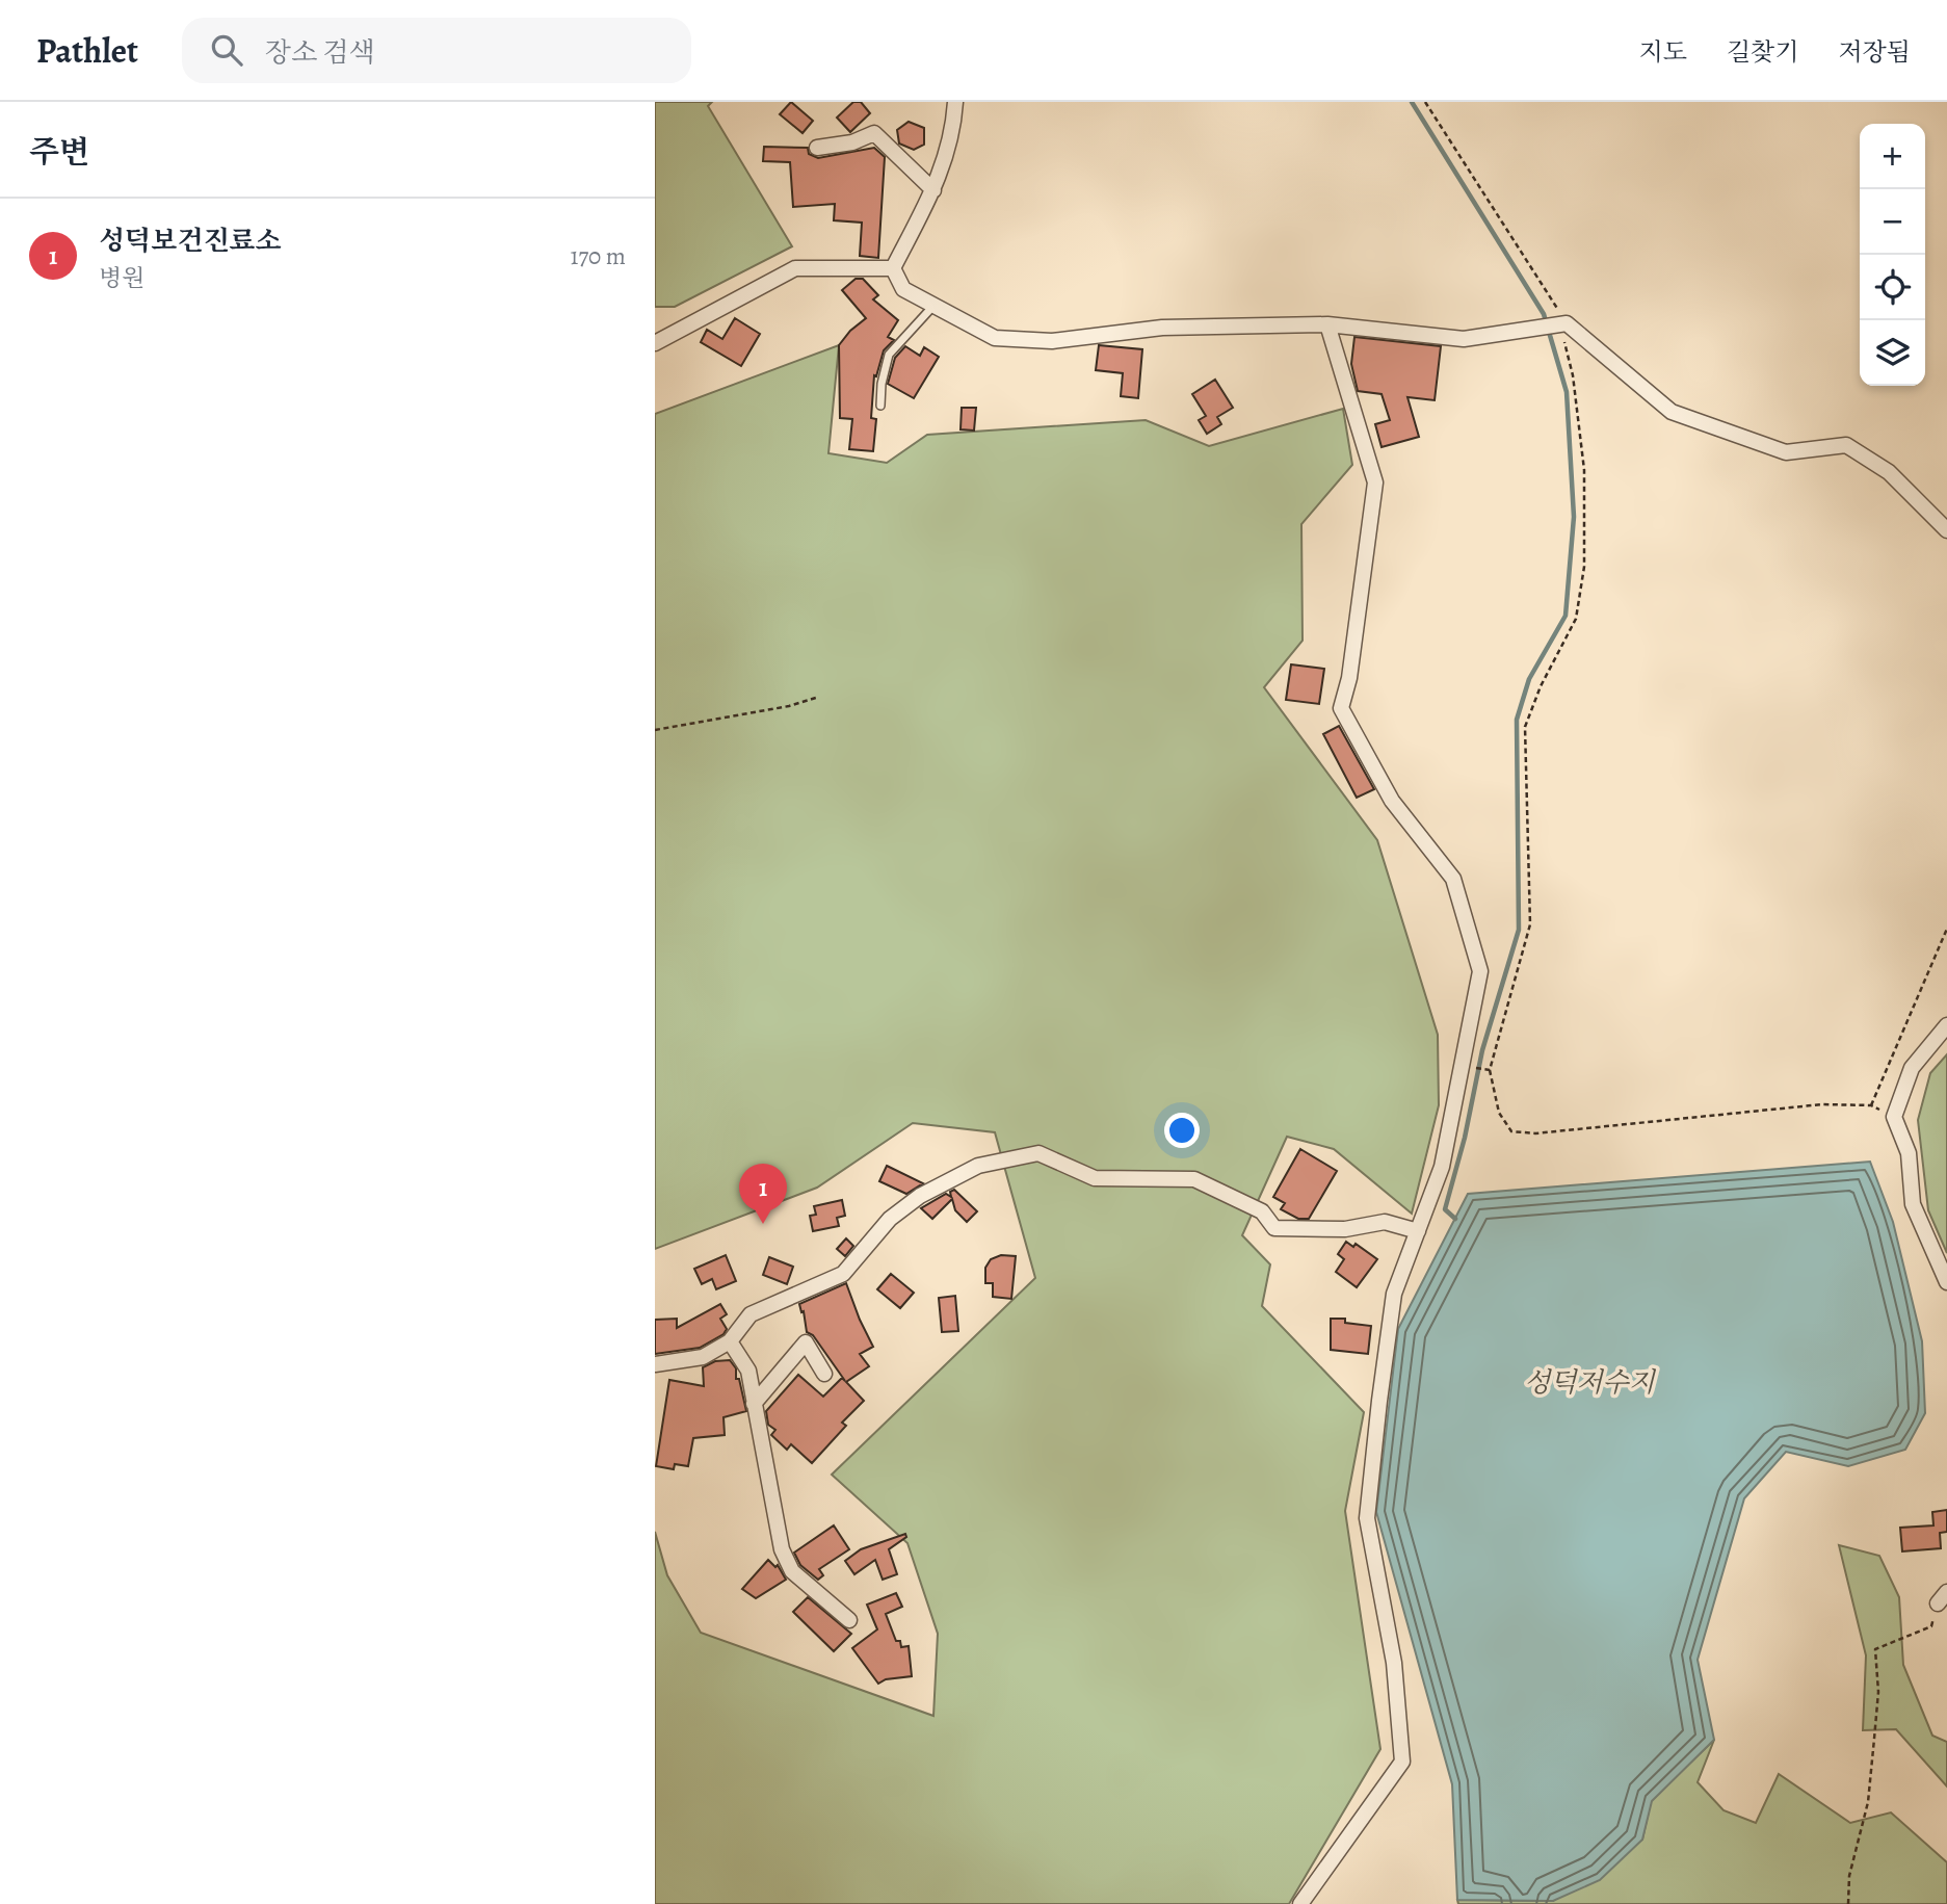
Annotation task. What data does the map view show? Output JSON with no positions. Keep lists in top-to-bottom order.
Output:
{
  "water": ["성덕저수지"],
  "page": {
    "header": "Pathlet",
    "search": "장소 검색",
    "nav": ["지도", "길찾기", "저장됨"],
    "heading": "주변",
    "map_buttons": ["+", "−"],
    "list": [
      {
        "mark": "1",
        "name": "성덕보건진료소",
        "note": "병원",
        "value": "170 m"
      }
    ],
    "pins": "1"
  }
}
